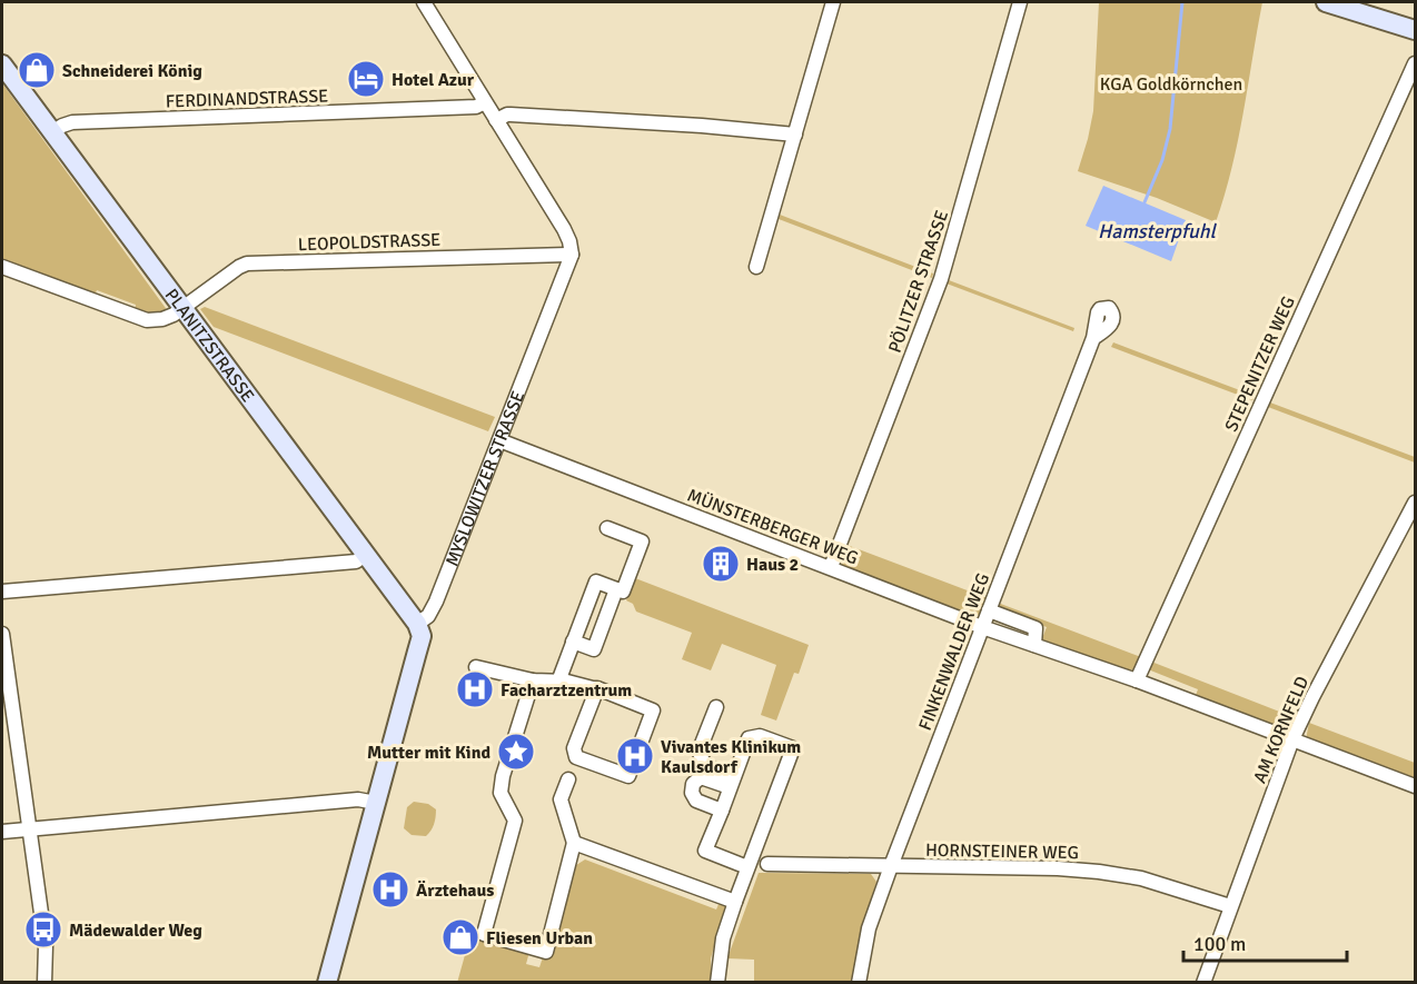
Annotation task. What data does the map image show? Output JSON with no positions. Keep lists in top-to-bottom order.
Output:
{
  "streets": {
    "street": [
      "FERDINANDSTRASSE",
      "LEOPOLDSTRASSE",
      "PÖLITZER STRASSE",
      "PLANITZSTRASSE",
      "STEPENITZER WEG",
      "MYSLOWITZER STRASSE",
      "MÜNSTERBERGER WEG",
      "FINKENWALDER WEG",
      "AM KORNFELD",
      "HORNSTEINER WEG"
    ]
  },
  "crossings": [
    ["FERDINANDSTRASSE", "PLANITZSTRASSE"],
    ["LEOPOLDSTRASSE", "PLANITZSTRASSE"],
    ["LEOPOLDSTRASSE", "MYSLOWITZER STRASSE"],
    ["PÖLITZER STRASSE", "MÜNSTERBERGER WEG"],
    ["PLANITZSTRASSE", "MYSLOWITZER STRASSE"],
    ["STEPENITZER WEG", "MÜNSTERBERGER WEG"],
    ["MYSLOWITZER STRASSE", "MÜNSTERBERGER WEG"],
    ["MÜNSTERBERGER WEG", "FINKENWALDER WEG"],
    ["MÜNSTERBERGER WEG", "AM KORNFELD"],
    ["FINKENWALDER WEG", "HORNSTEINER WEG"],
    ["AM KORNFELD", "HORNSTEINER WEG"]
  ],
  "water": ["Hamsterpfuhl"],
  "parks": ["KGA Goldkörnchen"],
  "places": {
    "shop": ["Schneiderei König", "Fliesen Urban"],
    "hotel": ["Hotel Azur"],
    "building": ["Haus 2"],
    "hospital": ["Facharztzentrum", "Vivantes Klinikum Kaulsdorf", "Ärztehaus"],
    "place": ["Mutter mit Kind"],
    "bus stop": ["Mädewalder Weg"]
  },
  "scale_bar": "100 m"
}
